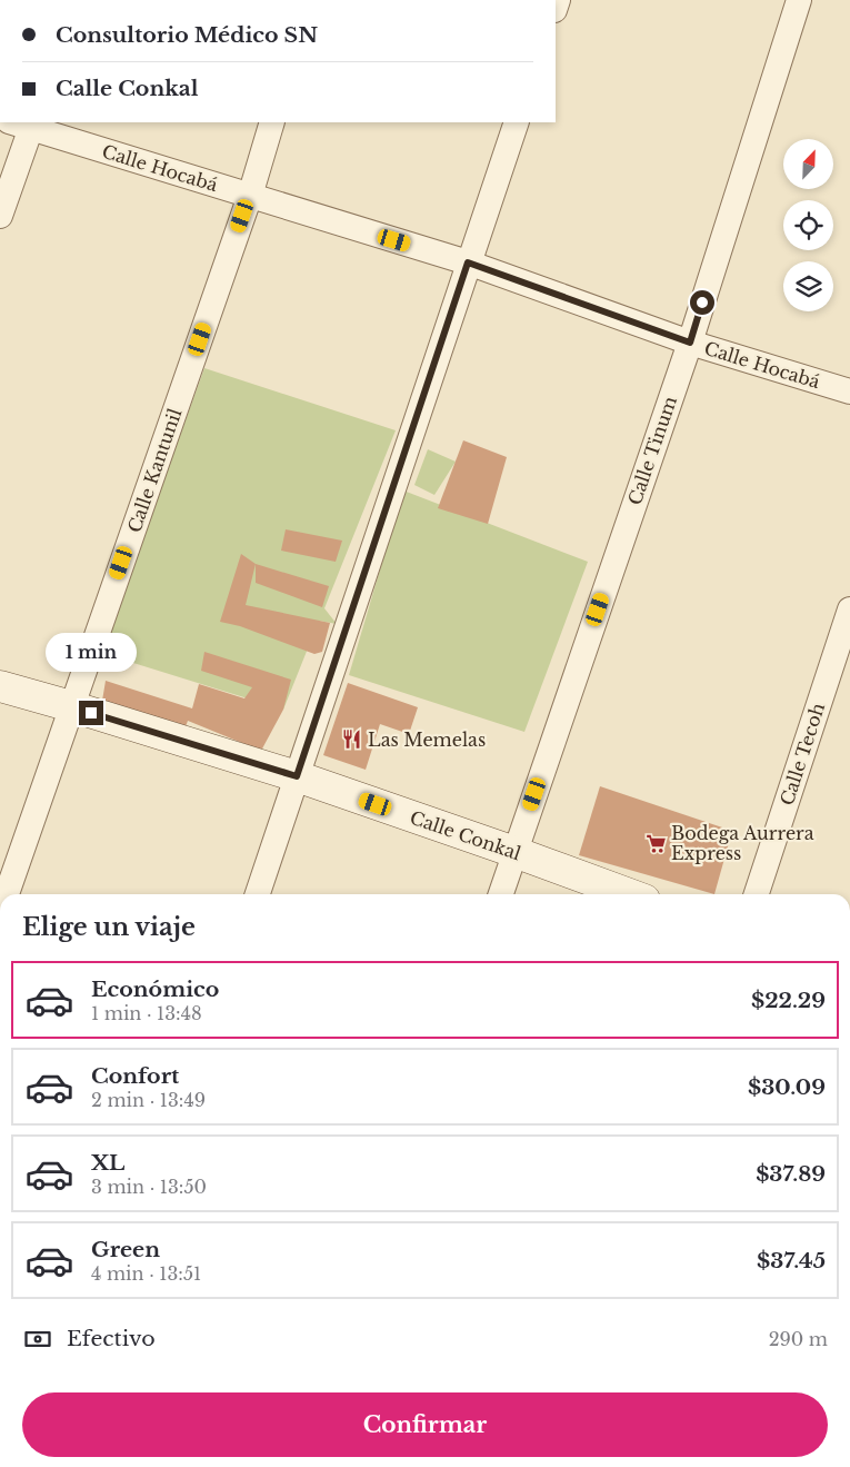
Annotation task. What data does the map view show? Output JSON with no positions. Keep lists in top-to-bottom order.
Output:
{
  "streets": {
    "street": [
      "Calle Hocabá",
      "Calle Tinum",
      "Calle Kantunil",
      "Calle Tecoh",
      "Calle Conkal"
    ]
  },
  "crossings": [
    ["Calle Hocabá", "Calle Tinum"],
    ["Calle Hocabá", "Calle Kantunil"],
    ["Calle Tinum", "Calle Conkal"],
    ["Calle Kantunil", "Calle Conkal"]
  ],
  "places": {
    "restaurant": ["Las Memelas"],
    "supermarket": ["Bodega Aurrera Express"]
  },
  "north": "top right",
  "page": {
    "banner": ["Consultorio Médico SN", "Calle Conkal"],
    "bubble": "1 min",
    "heading": "Elige un viaje",
    "list": [
      {
        "name": "Económico",
        "note": "1 min · 13:48",
        "value": "$22.29"
      },
      {
        "name": "Confort",
        "note": "2 min · 13:49",
        "value": "$30.09"
      },
      {
        "name": "XL",
        "note": "3 min · 13:50",
        "value": "$37.89"
      },
      {
        "name": "Green",
        "note": "4 min · 13:51",
        "value": "$37.45"
      }
    ],
    "pay": ["Efectivo", "290 m"],
    "buttons": "Confirmar"
  }
}
